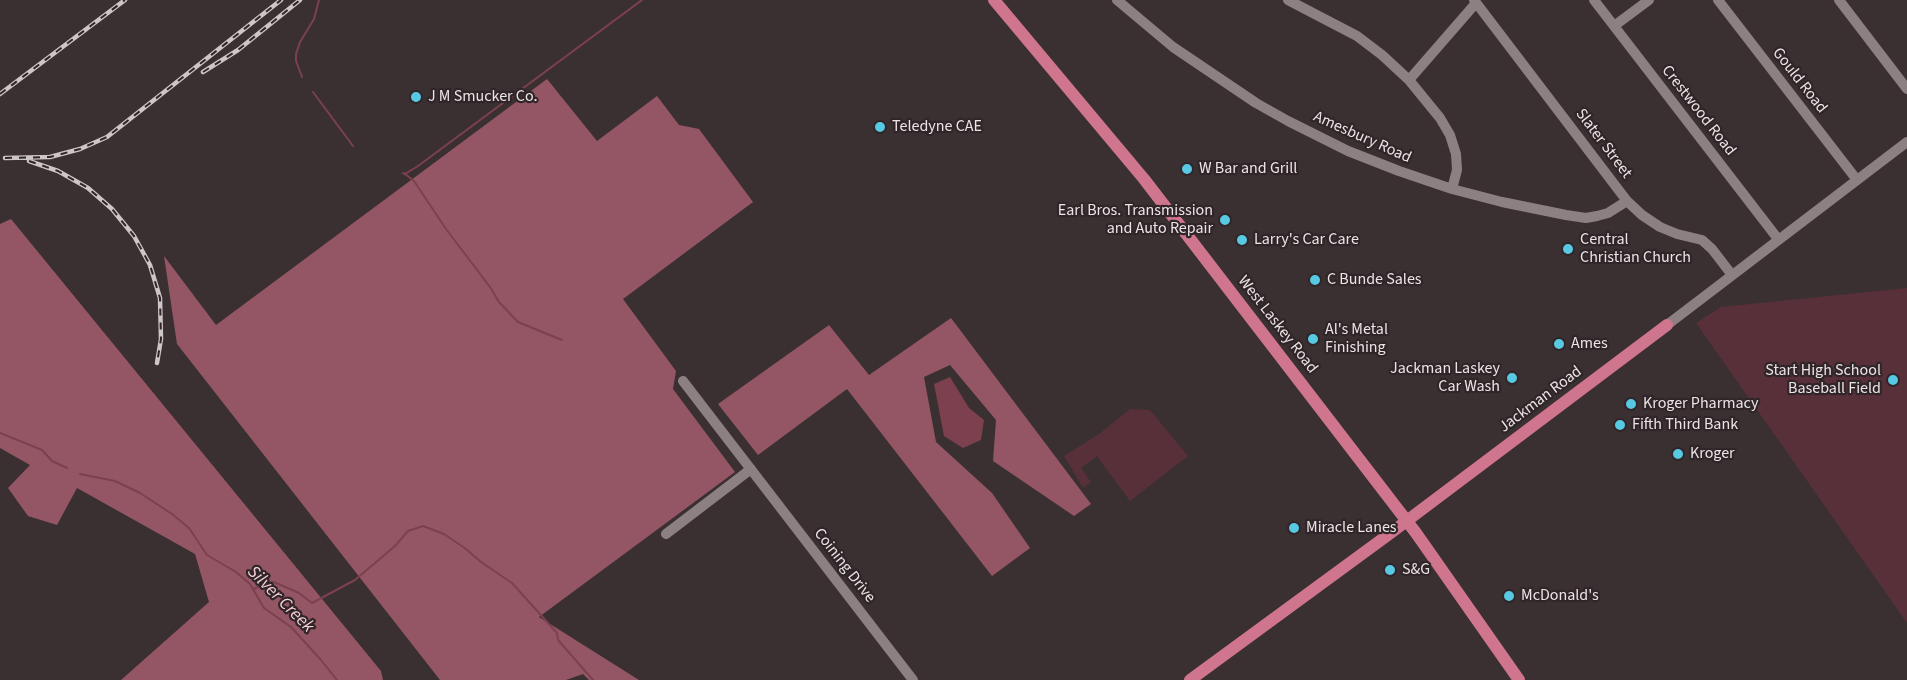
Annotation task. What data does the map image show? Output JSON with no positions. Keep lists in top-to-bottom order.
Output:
{
  "streets": {
    "main road": ["West Laskey Road", "Jackman Road"],
    "street": [
      "Gould Road",
      "Crestwood Road",
      "Amesbury Road",
      "Slater Street",
      "Coining Drive"
    ]
  },
  "crossings": [
    ["Gould Road", "Jackman Road"],
    ["Crestwood Road", "Jackman Road"],
    ["Amesbury Road", "Slater Street"],
    ["Slater Street", "Jackman Road"],
    ["West Laskey Road", "Jackman Road"]
  ],
  "water": ["Silver Creek"],
  "places": [
    "J M Smucker Co.",
    "Teledyne CAE",
    "W Bar and Grill",
    "Earl Bros. Transmission and Auto Repair",
    "Larry's Car Care",
    "Central Christian Church",
    "C Bunde Sales",
    "Al's Metal Finishing",
    "Ames",
    "Jackman Laskey Car Wash",
    "Start High School Baseball Field",
    "Kroger Pharmacy",
    "Fifth Third Bank",
    "Kroger",
    "Miracle Lanes",
    "S&G",
    "McDonald's"
  ]
}
